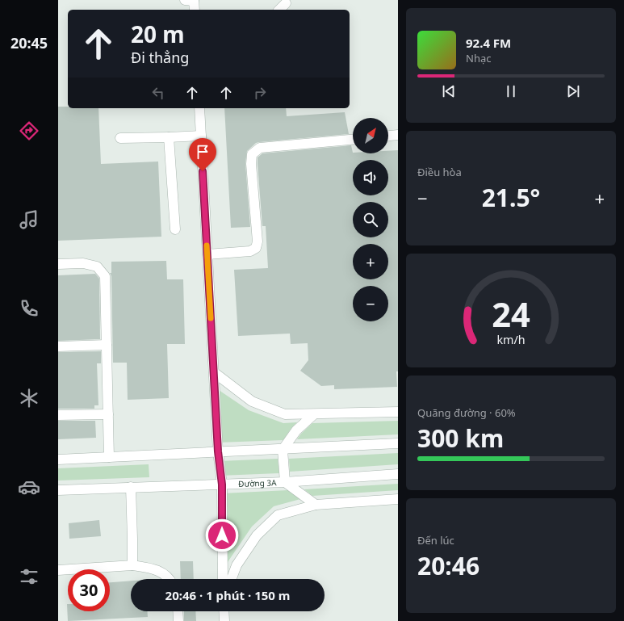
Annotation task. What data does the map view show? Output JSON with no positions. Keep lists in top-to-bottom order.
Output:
{
  "streets": {
    "street": ["Đường 3A"]
  },
  "north": "top right",
  "page": {
    "tabs": "20:45",
    "turn": ["20 m", "Đi thẳng"],
    "song": ["92.4 FM", "Nhạc"],
    "map_buttons": ["+", "−"],
    "tile": [
      "Điều hòa",
      ["Quãng đường · 60%", "300 km"],
      ["Đến lúc", "20:46"]
    ],
    "heat": ["−", "21.5°", "+"],
    "limit": "30",
    "trip": "20:46 · 1 phút · 150 m",
    "gauge": ["24", "km/h"]
  }
}
